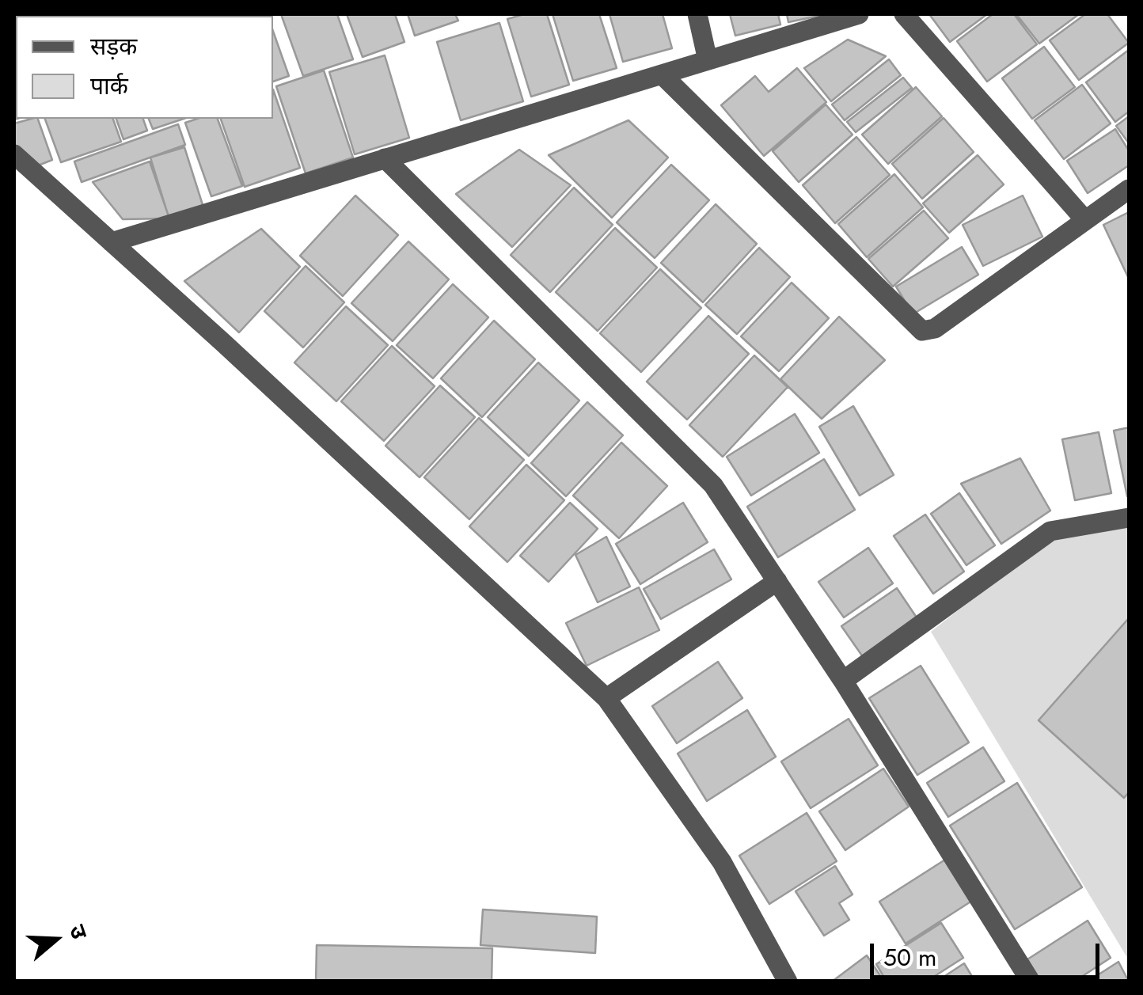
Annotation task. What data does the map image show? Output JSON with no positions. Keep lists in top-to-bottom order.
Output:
{
  "legend": ["सड़क", "पार्क"],
  "scale_bar": "50 m",
  "north": "right"
}
